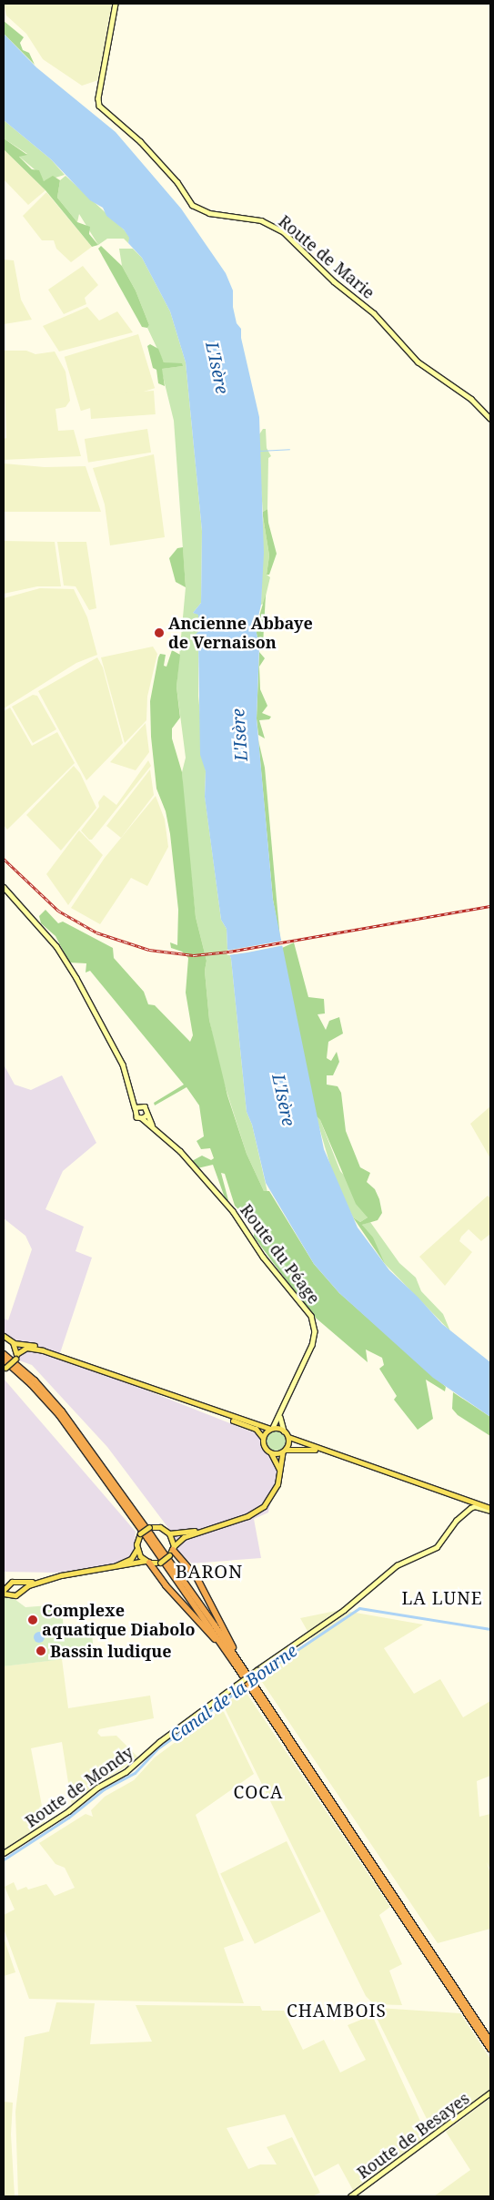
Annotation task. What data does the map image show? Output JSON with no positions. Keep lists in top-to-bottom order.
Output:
{
  "streets": {
    "street": [
      "Route de Marie",
      "Route du Péage",
      "Route de Mondy",
      "Route de Besayes"
    ]
  },
  "districts": [
    "BARON",
    "LA LUNE",
    "COCA",
    "CHAMBOIS"
  ],
  "water": ["L'Isère", "Canal de la Bourne"],
  "places": ["Ancienne Abbaye de Vernaison", "Complexe aquatique Diabolo", "Bassin ludique"]
}
